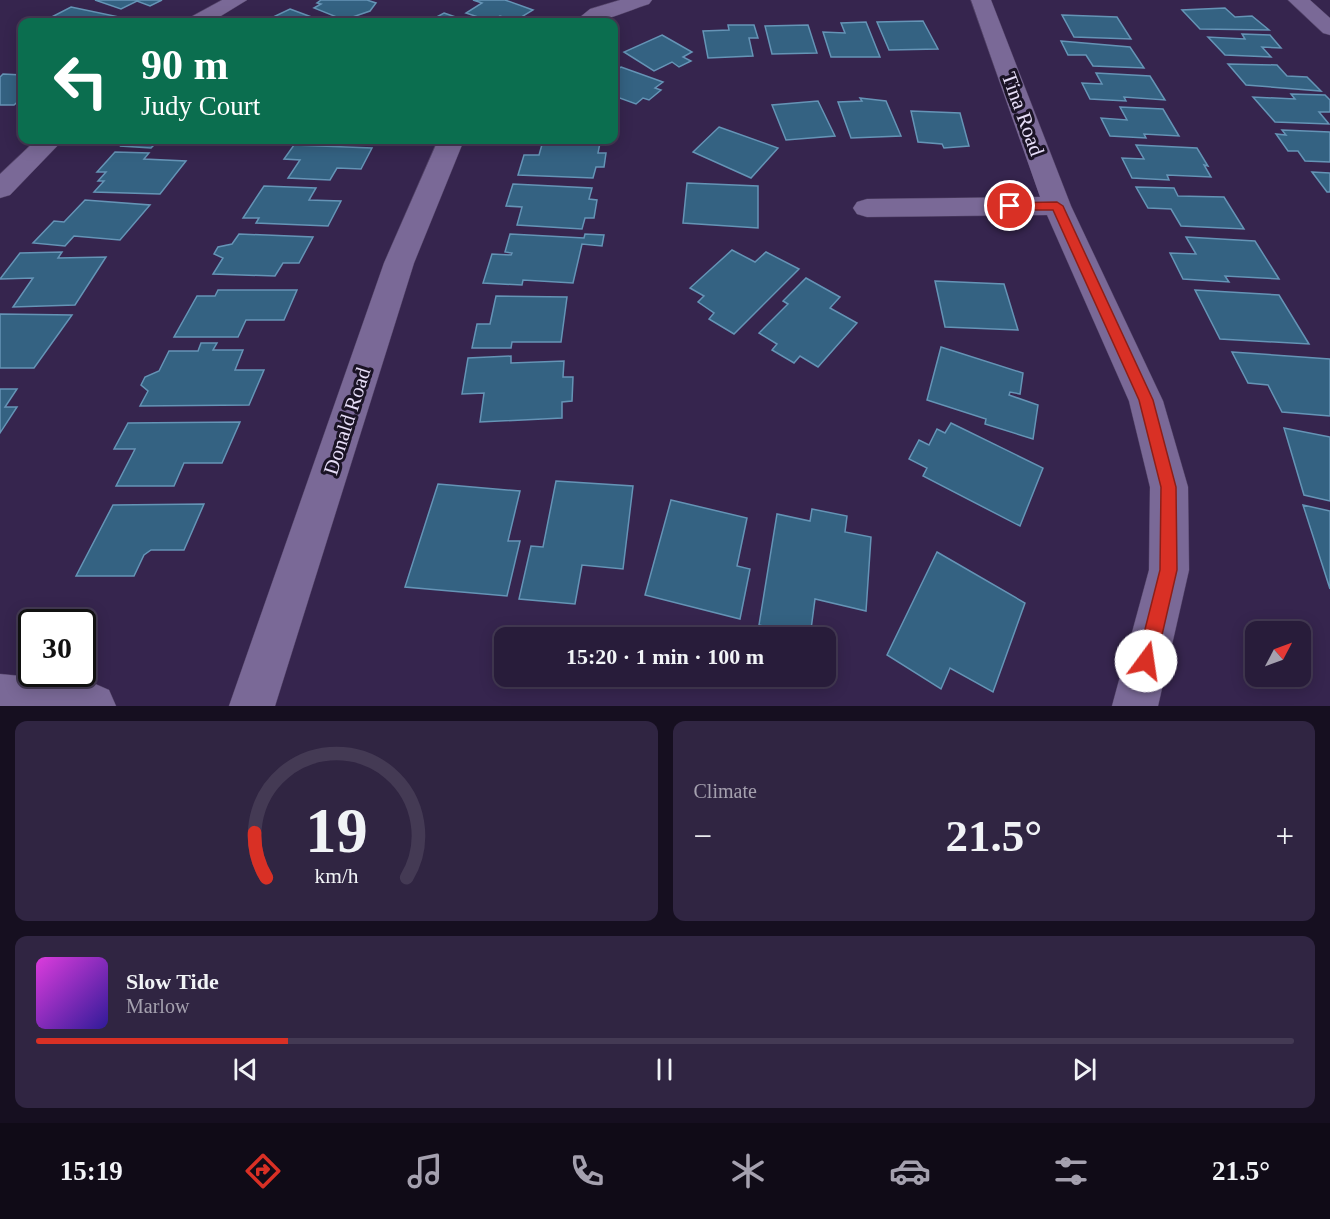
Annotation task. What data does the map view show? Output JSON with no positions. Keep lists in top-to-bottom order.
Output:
{
  "streets": {
    "street": ["Tina Road", "Donald Road"]
  },
  "north": "top right",
  "page": {
    "turn": ["90 m", "Judy Court"],
    "limit": "30",
    "trip": "15:20 · 1 min · 100 m",
    "tile": "Climate",
    "heat": ["−", "21.5°", "+"],
    "song": ["Slow Tide", "Marlow"],
    "tabs": ["15:19", "21.5°"],
    "gauge": ["19", "km/h"]
  }
}
